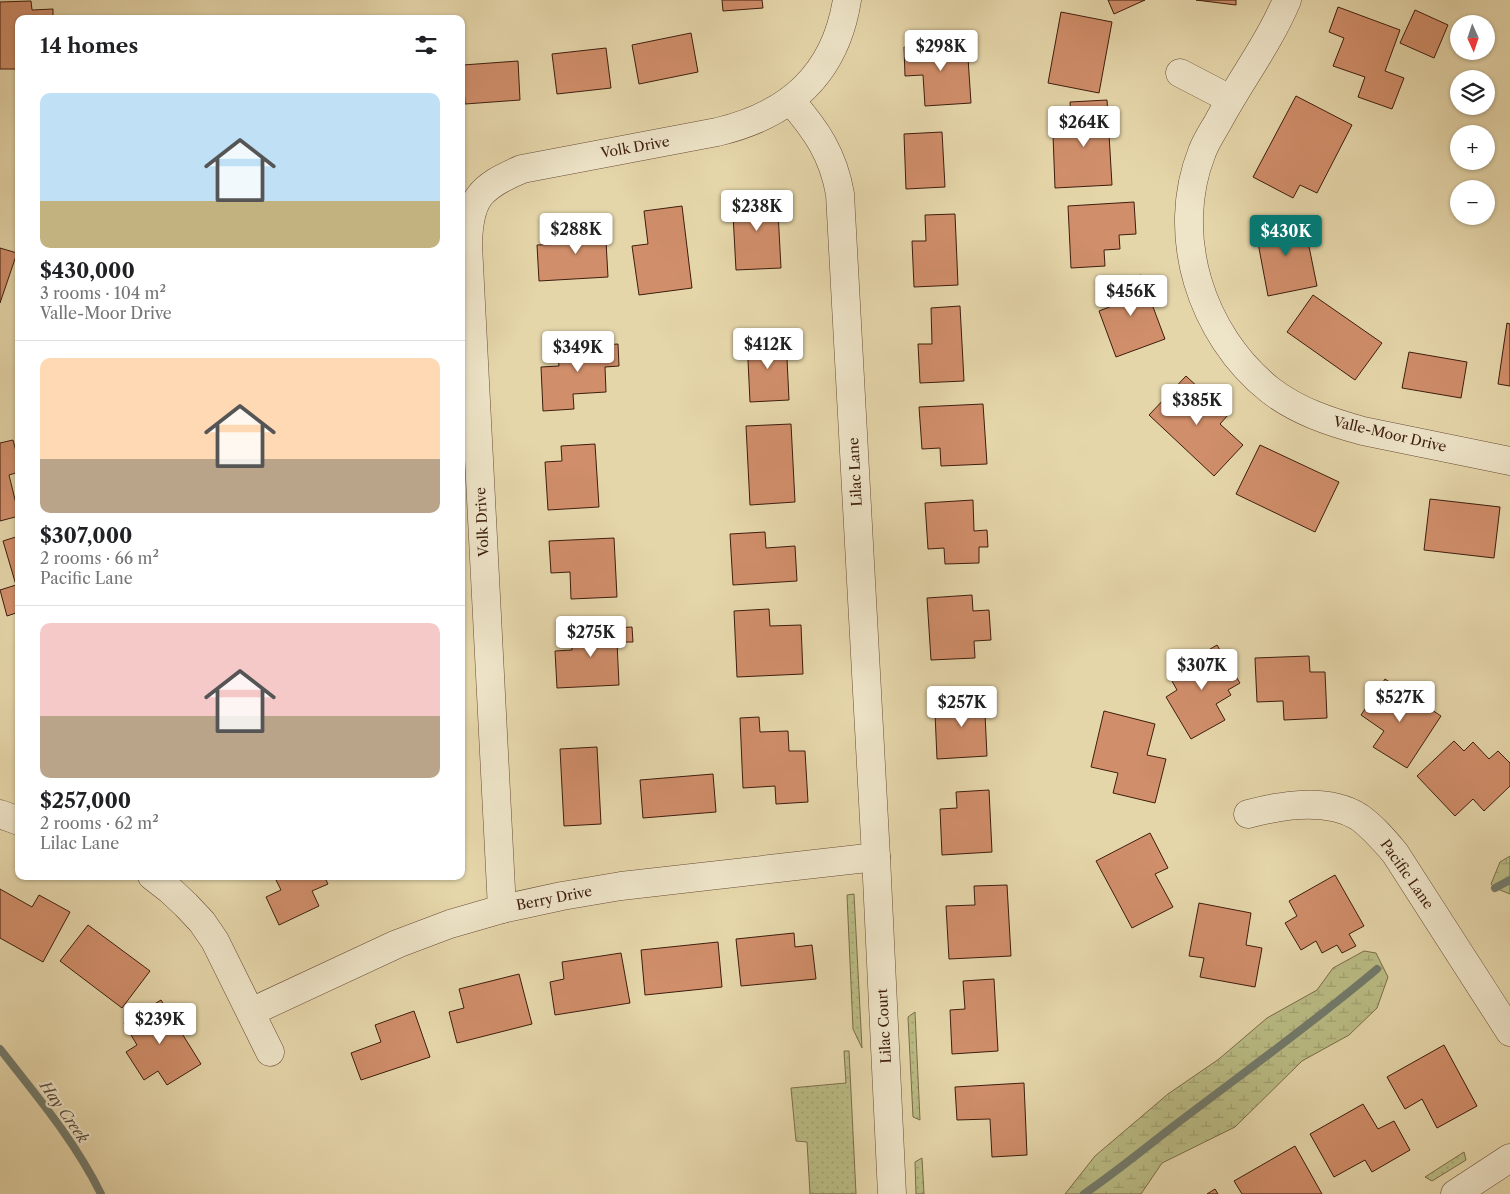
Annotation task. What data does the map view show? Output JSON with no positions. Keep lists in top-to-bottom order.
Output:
{
  "streets": {
    "street": [
      "Volk Drive",
      "Valle-Moor Drive",
      "Lilac Lane",
      "Pacific Lane",
      "Berry Drive",
      "Lilac Court"
    ]
  },
  "crossings": [
    ["Volk Drive", "Lilac Lane"],
    ["Volk Drive", "Berry Drive"],
    ["Lilac Lane", "Berry Drive"],
    ["Lilac Lane", "Lilac Court"],
    ["Berry Drive", "Lilac Court"]
  ],
  "water": ["Hay Creek"],
  "north": "bottom",
  "page": {
    "map_buttons": ["+", "−"],
    "heading": "14 homes",
    "price": [
      "$298K",
      "$264K",
      "$238K",
      "$288K",
      "$430K",
      "$456K",
      "$412K",
      "$349K",
      "$385K",
      "$275K",
      "$307K",
      "$527K",
      "$257K",
      "$239K"
    ],
    "list": [
      {
        "name": "$430,000",
        "note": "3 rooms · 104 m² · Valle-Moor Drive"
      },
      {
        "name": "$307,000",
        "note": "2 rooms · 66 m² · Pacific Lane"
      },
      {
        "name": "$257,000",
        "note": "2 rooms · 62 m² · Lilac Lane"
      }
    ]
  }
}
